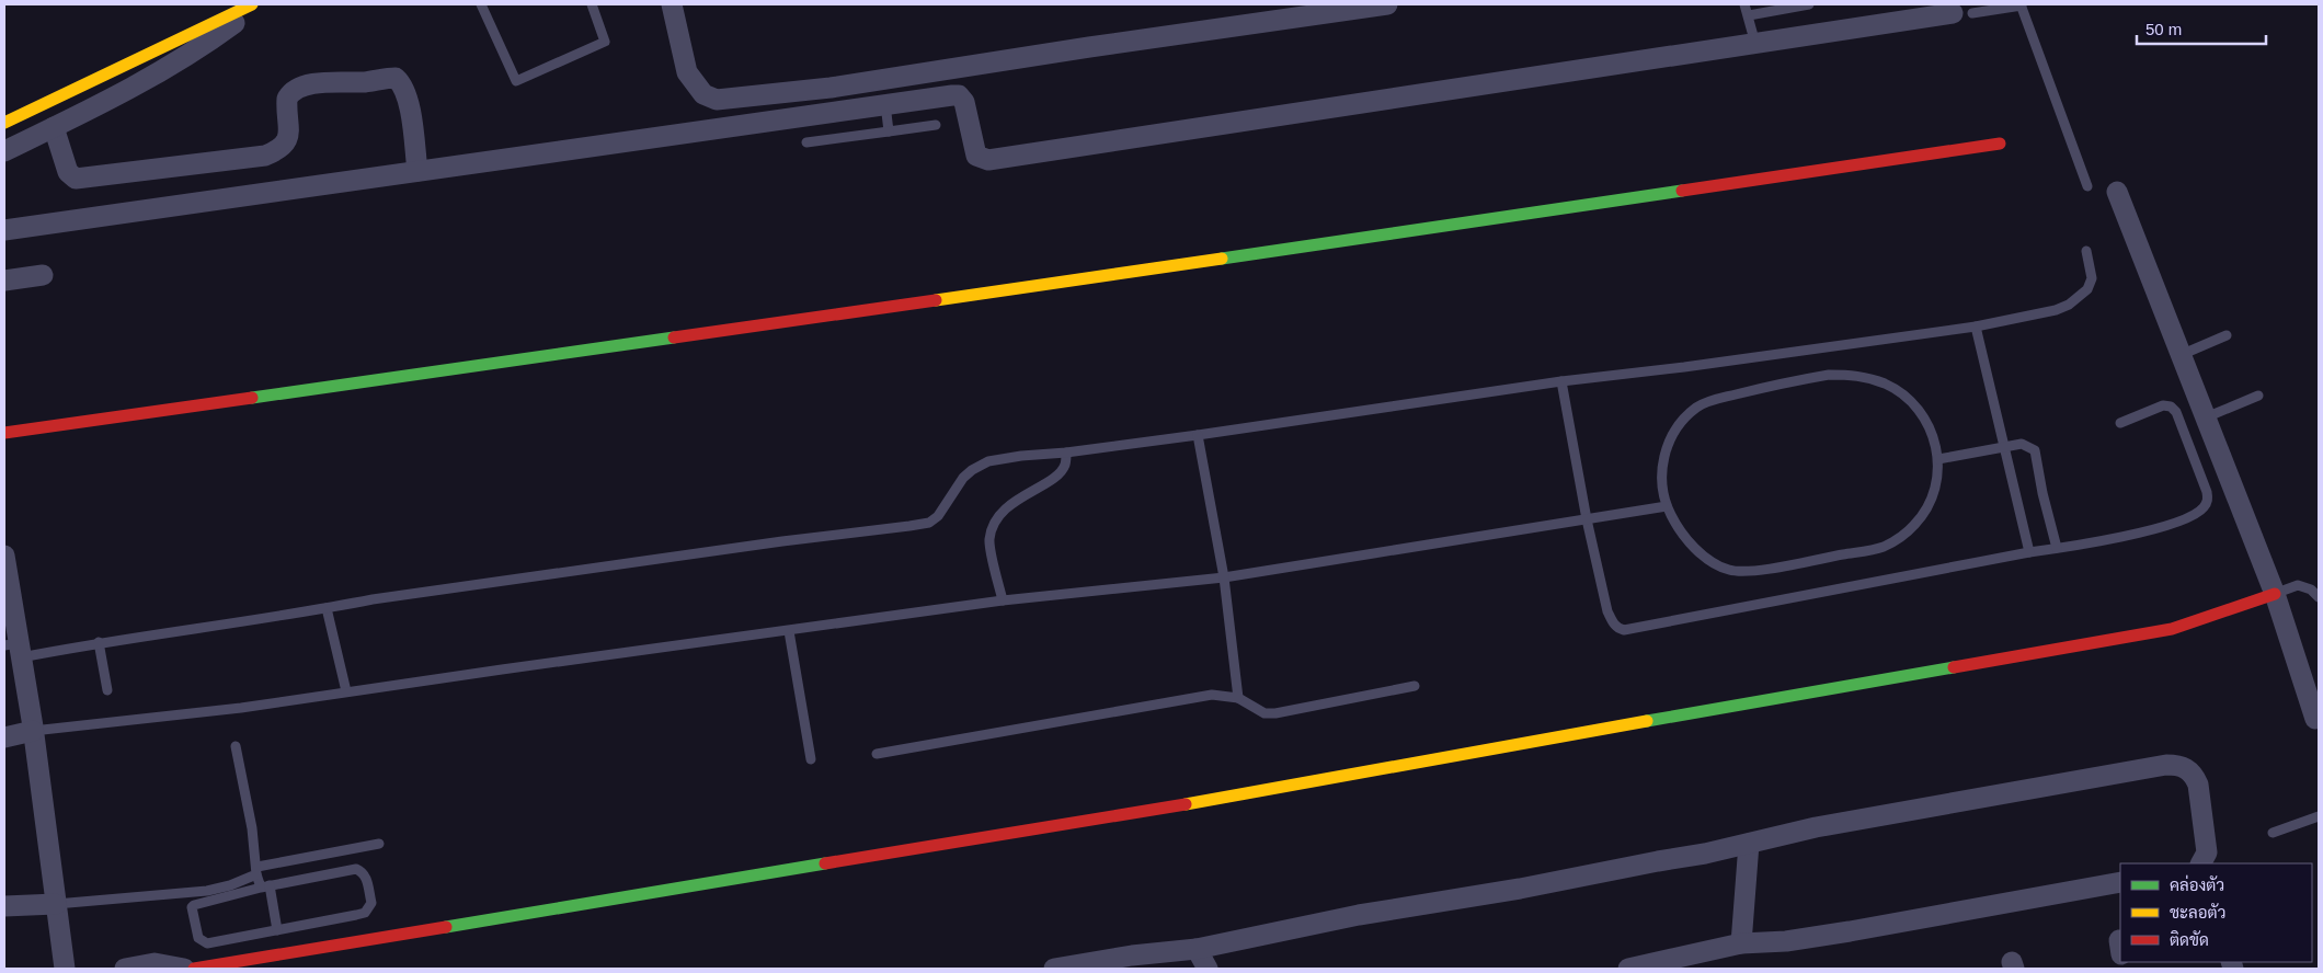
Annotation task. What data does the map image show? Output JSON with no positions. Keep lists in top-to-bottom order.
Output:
{
  "legend": ["คล่องตัว", "ชะลอตัว", "ติดขัด"],
  "scale_bar": "50 m"
}
